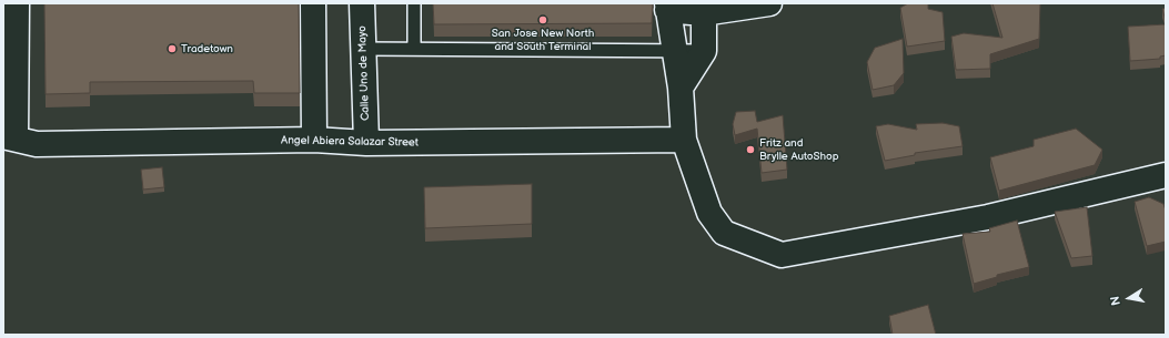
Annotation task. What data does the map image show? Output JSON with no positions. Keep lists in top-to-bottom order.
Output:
{
  "streets": {
    "street": ["Calle Uno de Mayo", "Angel Abiera Salazar Street"]
  },
  "crossings": [
    ["Calle Uno de Mayo", "Angel Abiera Salazar Street"]
  ],
  "places": ["San Jose New North and South Terminal", "Tradetown", "Fritz and Brylle AutoShop"],
  "north": "left"
}
